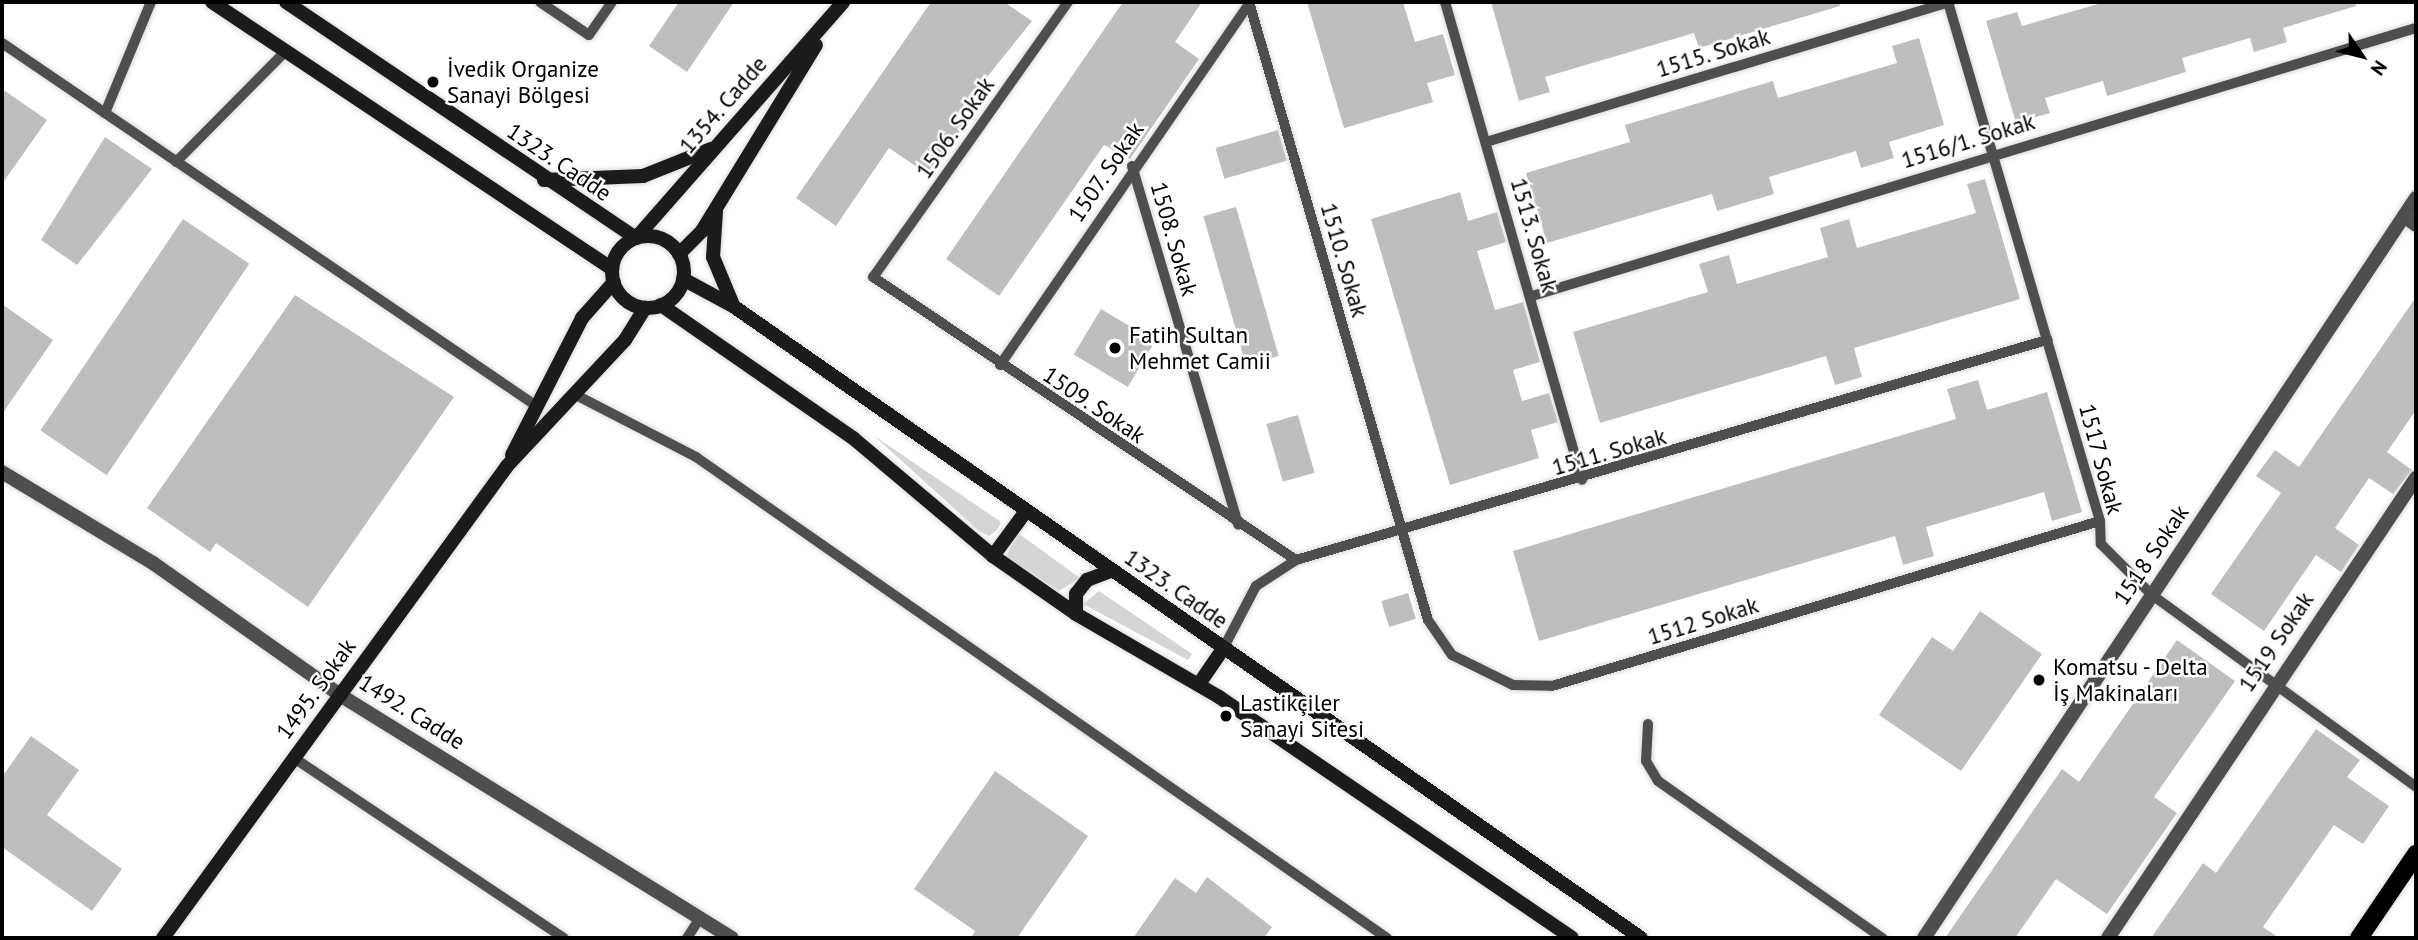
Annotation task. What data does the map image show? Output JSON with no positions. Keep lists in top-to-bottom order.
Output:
{
  "streets": {
    "main road": ["1354. Cadde", "1323. Cadde", "1495. Sokak"],
    "street": ["1518 Sokak", "1519 Sokak", "1492. Cadde"],
    "lane": [
      "1515. Sokak",
      "1506. Sokak",
      "1516/1. Sokak",
      "1507. Sokak",
      "1513. Sokak",
      "1508. Sokak",
      "1510. Sokak",
      "1509. Sokak",
      "1511. Sokak",
      "1517 Sokak",
      "1512 Sokak"
    ]
  },
  "crossings": [
    ["1515. Sokak", "1513. Sokak"],
    ["1515. Sokak", "1517 Sokak"],
    ["1354. Cadde", "1323. Cadde"],
    ["1354. Cadde", "1495. Sokak"],
    ["1506. Sokak", "1509. Sokak"],
    ["1516/1. Sokak", "1513. Sokak"],
    ["1516/1. Sokak", "1517 Sokak"],
    ["1323. Cadde", "1511. Sokak"],
    ["1323. Cadde", "1495. Sokak"],
    ["1507. Sokak", "1508. Sokak"],
    ["1507. Sokak", "1510. Sokak"],
    ["1507. Sokak", "1509. Sokak"],
    ["1513. Sokak", "1511. Sokak"],
    ["1508. Sokak", "1509. Sokak"],
    ["1510. Sokak", "1511. Sokak"],
    ["1510. Sokak", "1512 Sokak"],
    ["1509. Sokak", "1511. Sokak"],
    ["1511. Sokak", "1517 Sokak"],
    ["1511. Sokak", "1512 Sokak"],
    ["1517 Sokak", "1518 Sokak"],
    ["1517 Sokak", "1512 Sokak"],
    ["1517 Sokak", "1519 Sokak"],
    ["1495. Sokak", "1492. Cadde"]
  ],
  "places": [
    "İvedik Organize Sanayi Bölgesi",
    "Fatih Sultan Mehmet Camii",
    "Komatsu - Delta İş Makinaları",
    "Lastikçiler Sanayi Sitesi"
  ],
  "north": "bottom right"
}
